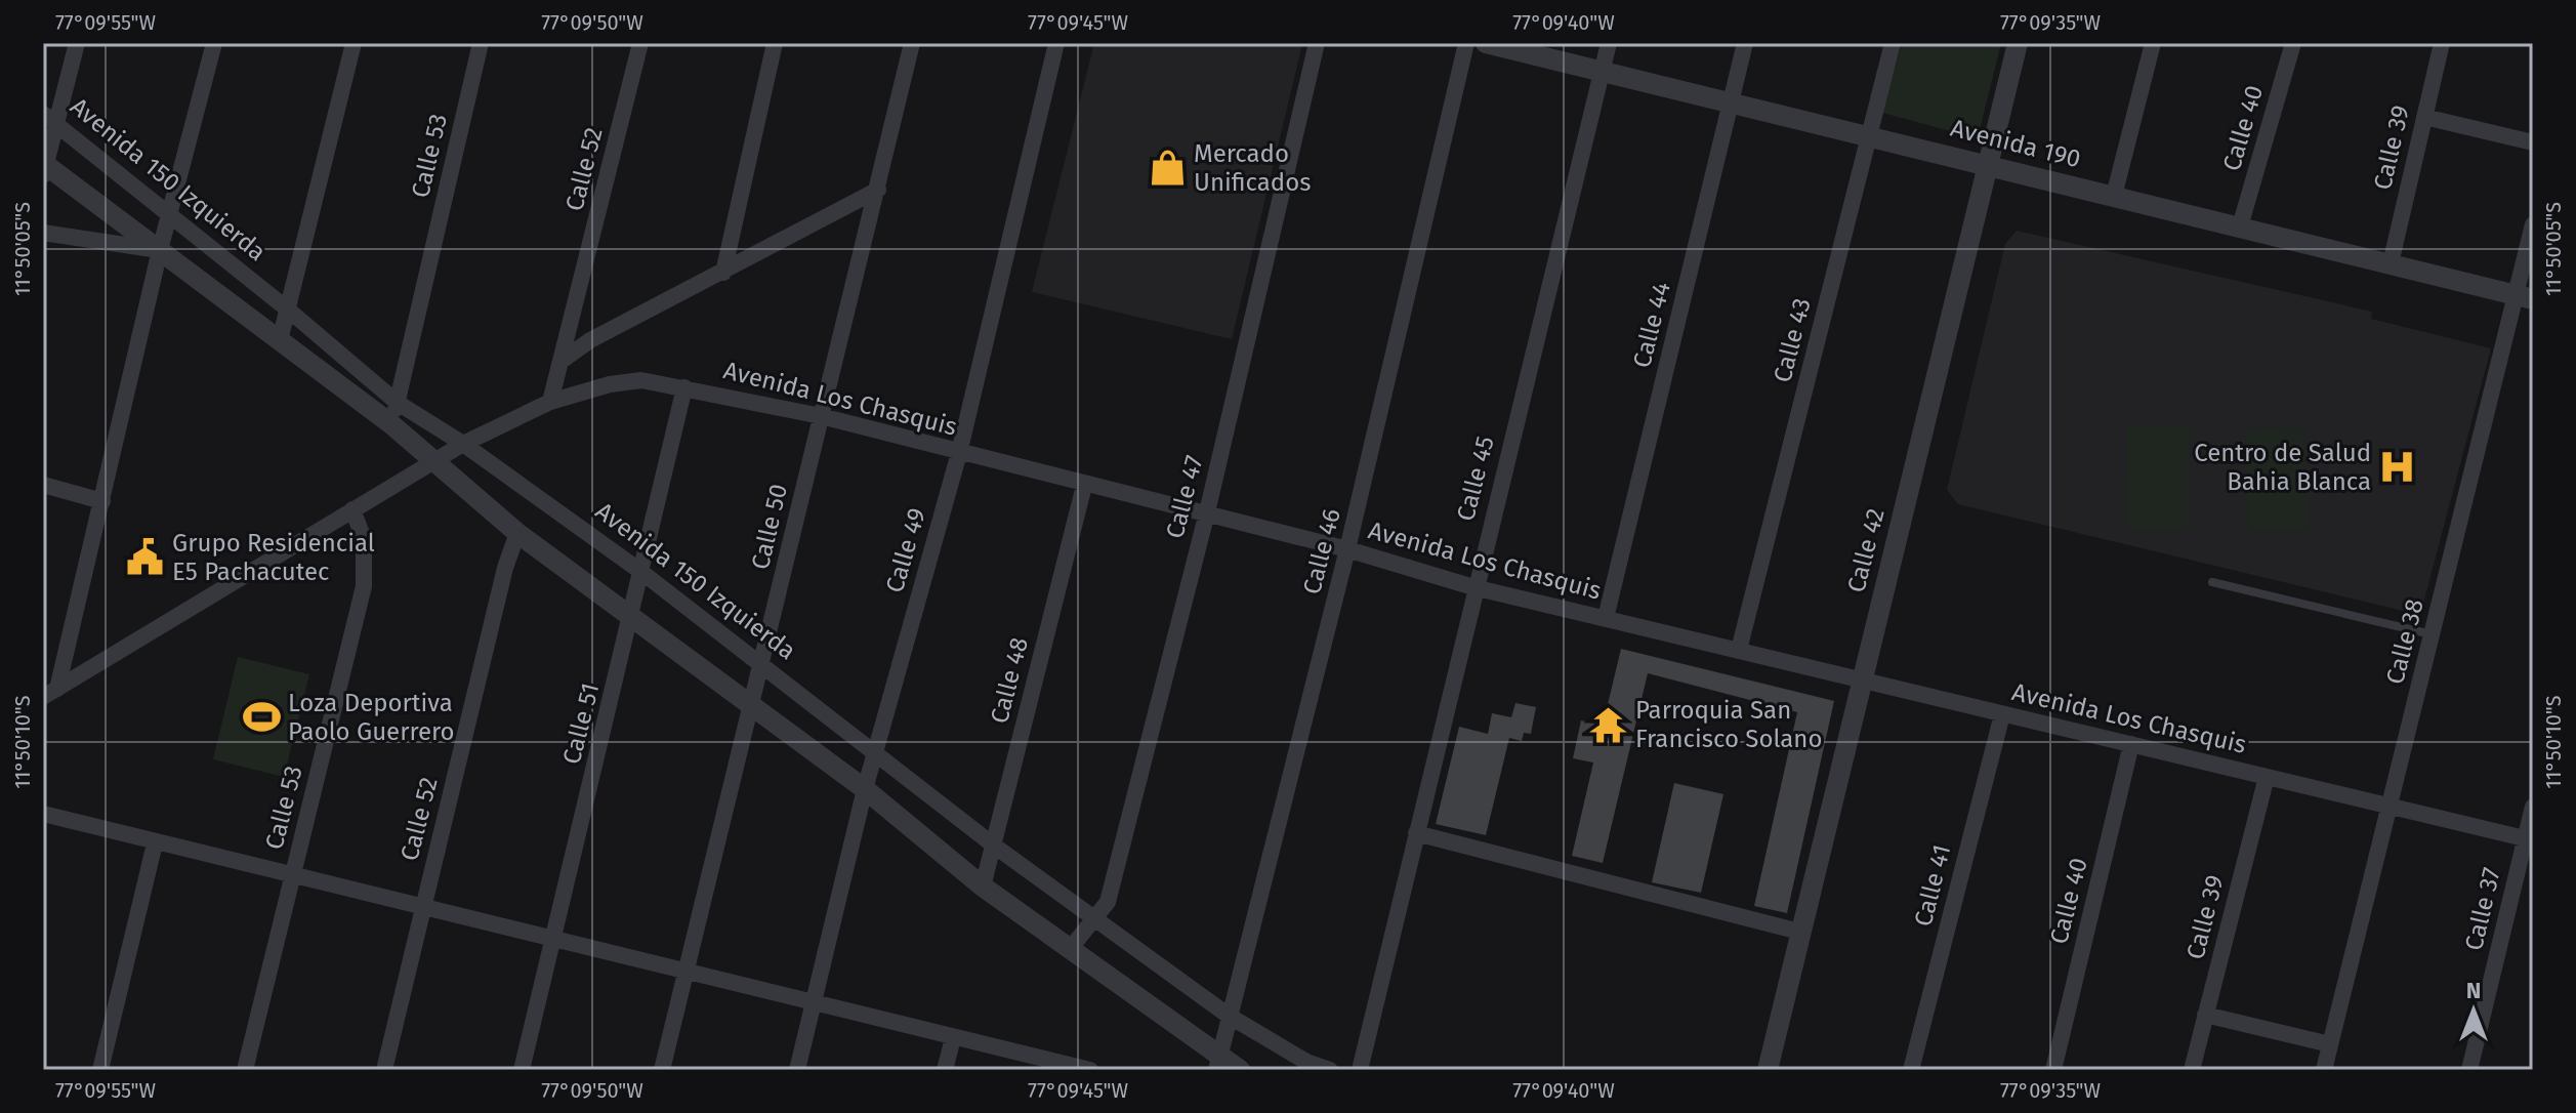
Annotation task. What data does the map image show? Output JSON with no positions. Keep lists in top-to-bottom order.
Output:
{
  "streets": {
    "street": [
      "Calle 40",
      "Avenida 190",
      "Calle 39",
      "Calle 53",
      "Calle 52",
      "Avenida 150 Izquierda",
      "Calle 44",
      "Calle 43",
      "Avenida Los Chasquis",
      "Calle 45",
      "Calle 47",
      "Calle 50",
      "Calle 49",
      "Calle 42",
      "Calle 46",
      "Calle 38",
      "Calle 48",
      "Calle 51",
      "Calle 41",
      "Calle 37"
    ]
  },
  "crossings": [
    ["Calle 40", "Avenida 190"],
    ["Calle 40", "Avenida Los Chasquis"],
    ["Avenida 190", "Calle 39"],
    ["Avenida 190", "Calle 44"],
    ["Avenida 190", "Calle 43"],
    ["Avenida 190", "Calle 45"],
    ["Avenida 190", "Calle 42"],
    ["Avenida 190", "Calle 38"],
    ["Calle 39", "Avenida Los Chasquis"],
    ["Calle 53", "Avenida 150 Izquierda"],
    ["Calle 53", "Avenida Los Chasquis"],
    ["Calle 52", "Avenida Los Chasquis"],
    ["Avenida 150 Izquierda", "Avenida Los Chasquis"],
    ["Avenida 150 Izquierda", "Calle 47"],
    ["Avenida 150 Izquierda", "Calle 50"],
    ["Avenida 150 Izquierda", "Calle 49"],
    ["Avenida 150 Izquierda", "Calle 46"],
    ["Avenida 150 Izquierda", "Calle 48"],
    ["Avenida 150 Izquierda", "Calle 51"],
    ["Calle 44", "Avenida Los Chasquis"],
    ["Calle 43", "Avenida Los Chasquis"],
    ["Avenida Los Chasquis", "Calle 45"],
    ["Avenida Los Chasquis", "Calle 47"],
    ["Avenida Los Chasquis", "Calle 50"],
    ["Avenida Los Chasquis", "Calle 49"],
    ["Avenida Los Chasquis", "Calle 42"],
    ["Avenida Los Chasquis", "Calle 46"],
    ["Avenida Los Chasquis", "Calle 38"],
    ["Avenida Los Chasquis", "Calle 48"],
    ["Avenida Los Chasquis", "Calle 51"],
    ["Avenida Los Chasquis", "Calle 41"],
    ["Avenida Los Chasquis", "Calle 37"]
  ],
  "places": {
    "shop": ["Mercado Unificados"],
    "hospital": ["Centro de Salud Bahia Blanca"],
    "public building": ["Grupo Residencial E5 Pachacutec"],
    "sports": ["Loza Deportiva Paolo Guerrero"],
    "temple": ["Parroquia San Francisco Solano"]
  },
  "north": "top",
  "coordinates": [
    "77°09'55\"W",
    "77°09'50\"W",
    "77°09'45\"W",
    "77°09'40\"W",
    "77°09'35\"W",
    "11°50'05\"S",
    "11°50'10\"S"
  ]
}
